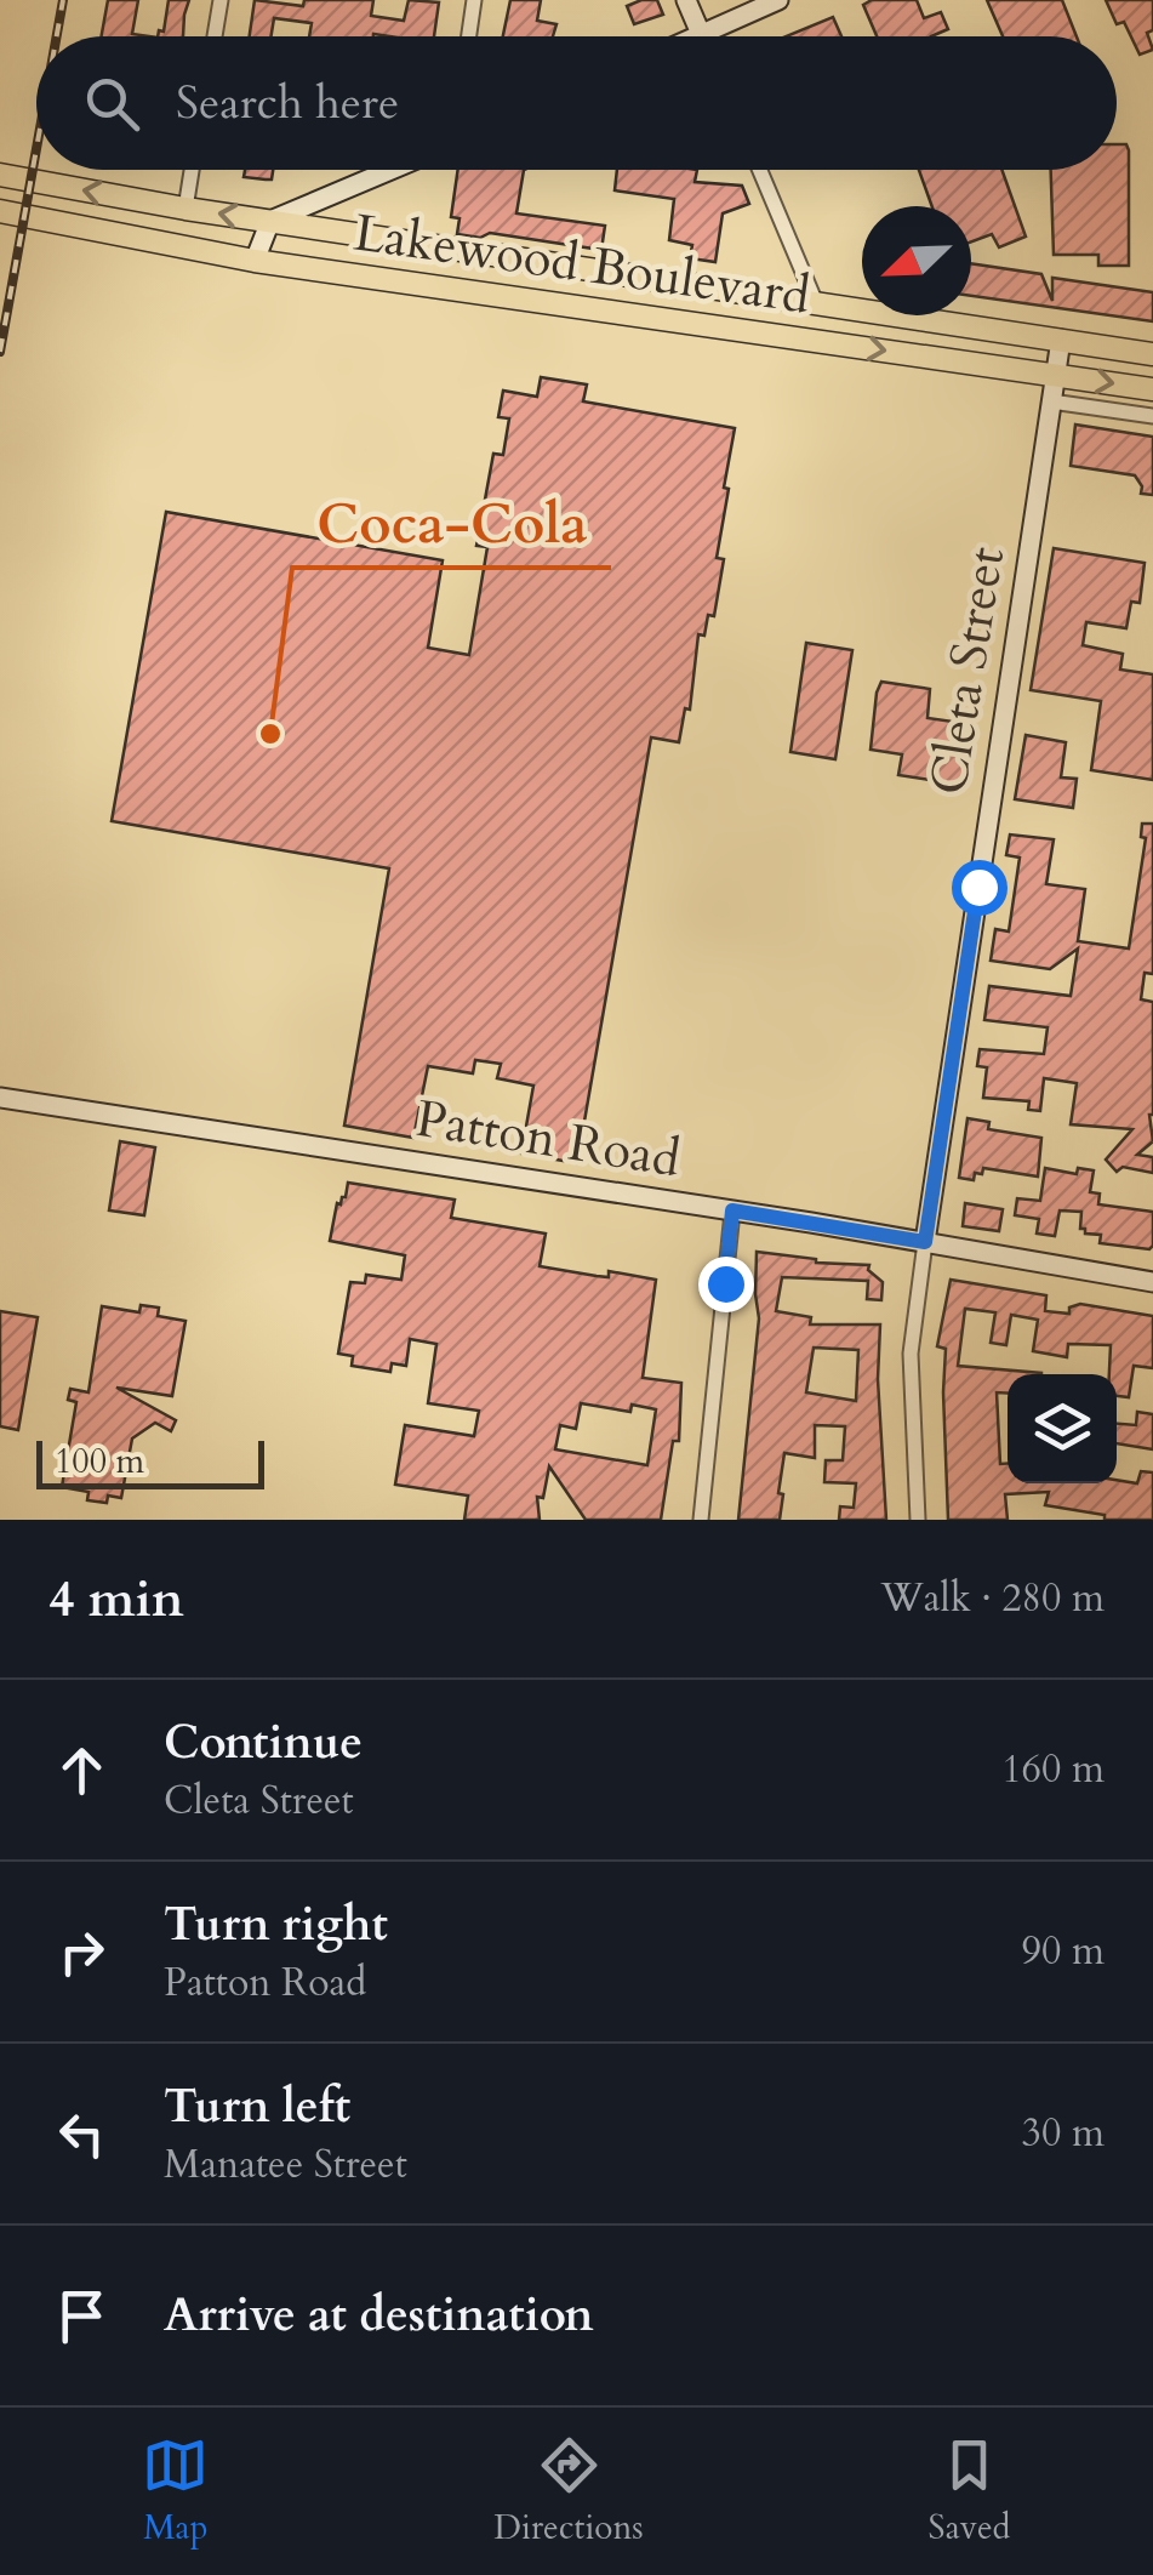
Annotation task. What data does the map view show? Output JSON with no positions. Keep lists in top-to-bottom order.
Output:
{
  "streets": {
    "main road": ["Lakewood Boulevard"],
    "street": ["Cleta Street", "Patton Road"]
  },
  "crossings": [
    ["Lakewood Boulevard", "Cleta Street"],
    ["Cleta Street", "Patton Road"]
  ],
  "places": ["Coca-Cola"],
  "scale_bar": "100 m",
  "north": "bottom left",
  "page": {
    "search": "Search here",
    "scale": "100 m",
    "heading": ["4 min", "Walk · 280 m"],
    "list": [
      ["Continue", "Cleta Street", "160 m"],
      ["Turn right", "Patton Road", "90 m"],
      ["Turn left", "Manatee Street", "30 m"],
      "Arrive at destination"
    ],
    "nav": ["Map", "Directions", "Saved"]
  }
}
